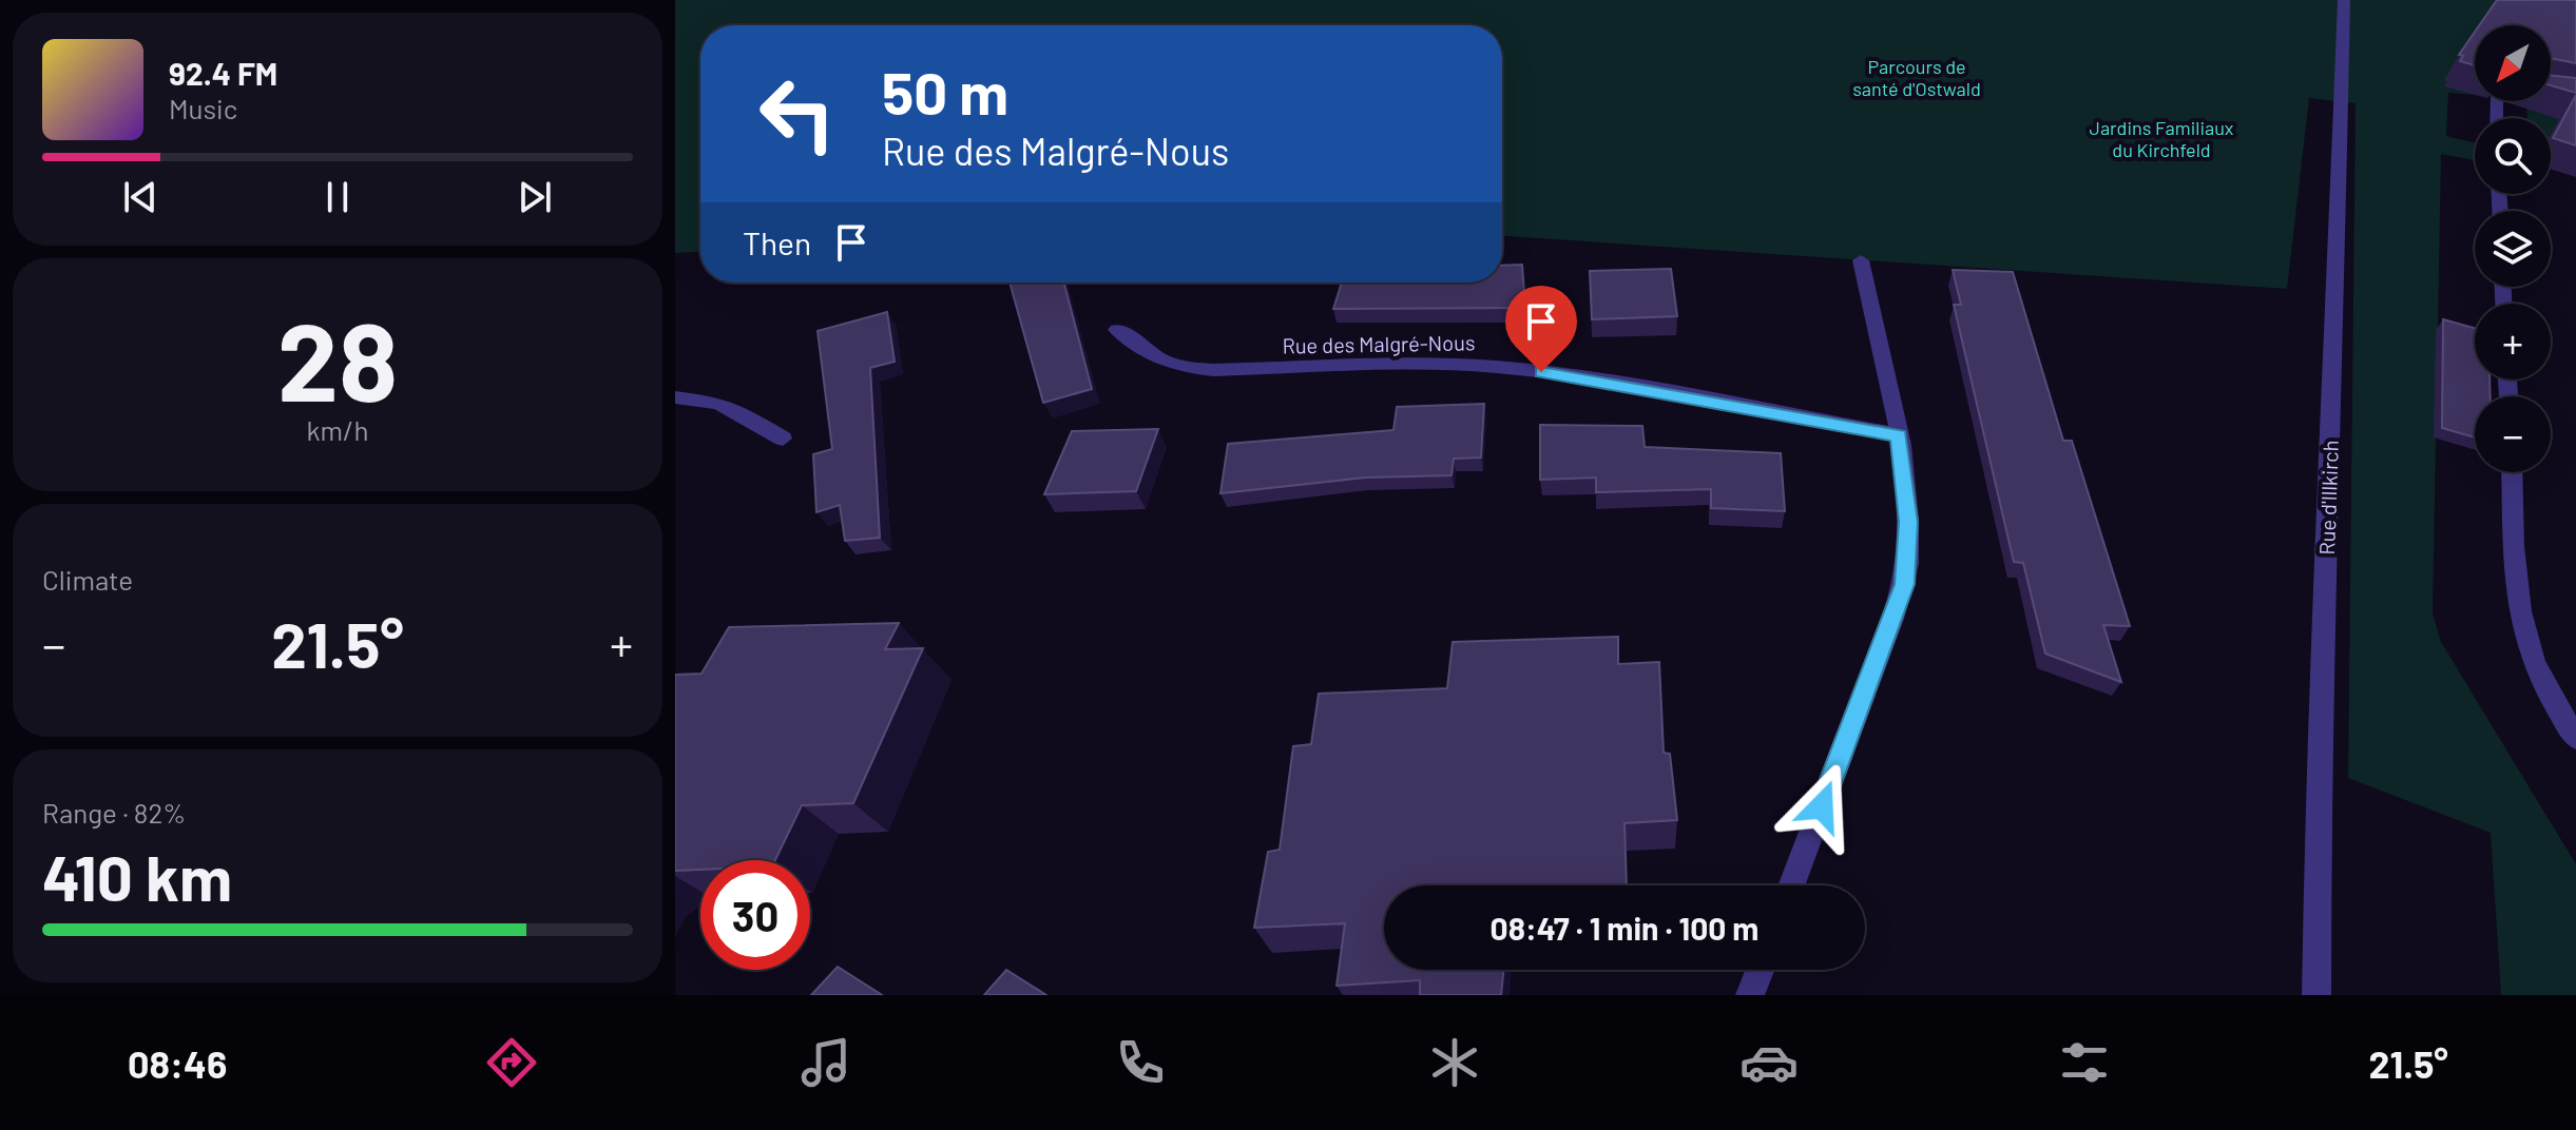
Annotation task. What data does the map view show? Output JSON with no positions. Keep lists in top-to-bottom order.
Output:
{
  "streets": {
    "street": ["Rue des Malgré-Nous", "Rue d'Illkirch"]
  },
  "parks": ["Parcours de santé d'Ostwald", "Jardins Familiaux du Kirchfeld"],
  "north": "bottom left",
  "page": {
    "map_buttons": ["+", "−"],
    "turn": ["50 m", "Rue des Malgré-Nous"],
    "song": ["92.4 FM", "Music"],
    "then": "Then",
    "tile": [
      ["28", "km/h"],
      "Climate",
      ["Range · 82%", "410 km"]
    ],
    "heat": ["−", "21.5°", "+"],
    "limit": "30",
    "trip": "08:47 · 1 min · 100 m",
    "tabs": ["08:46", "21.5°"]
  }
}
